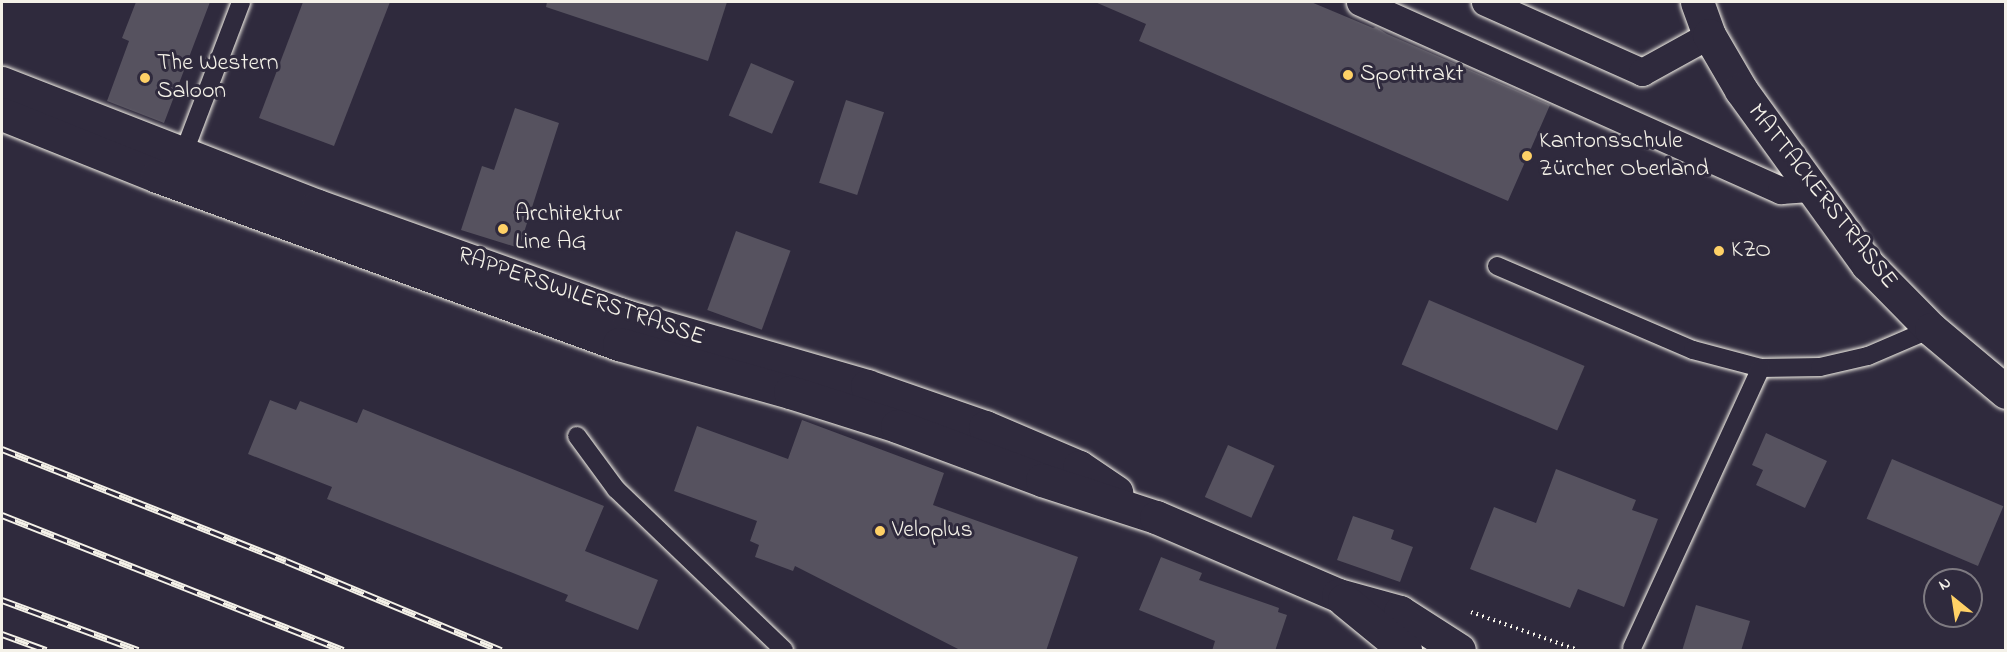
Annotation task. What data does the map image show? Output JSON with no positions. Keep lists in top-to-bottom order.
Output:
{
  "streets": {
    "main road": ["MATTACKERSTRASSE", "RAPPERSWILERSTRASSE"]
  },
  "places": [
    "Sporttrakt",
    "The Western Saloon",
    "Kantonsschule Zürcher Oberland",
    "Architektur Line AG",
    "KZO",
    "Veloplus"
  ],
  "north": "top left"
}
